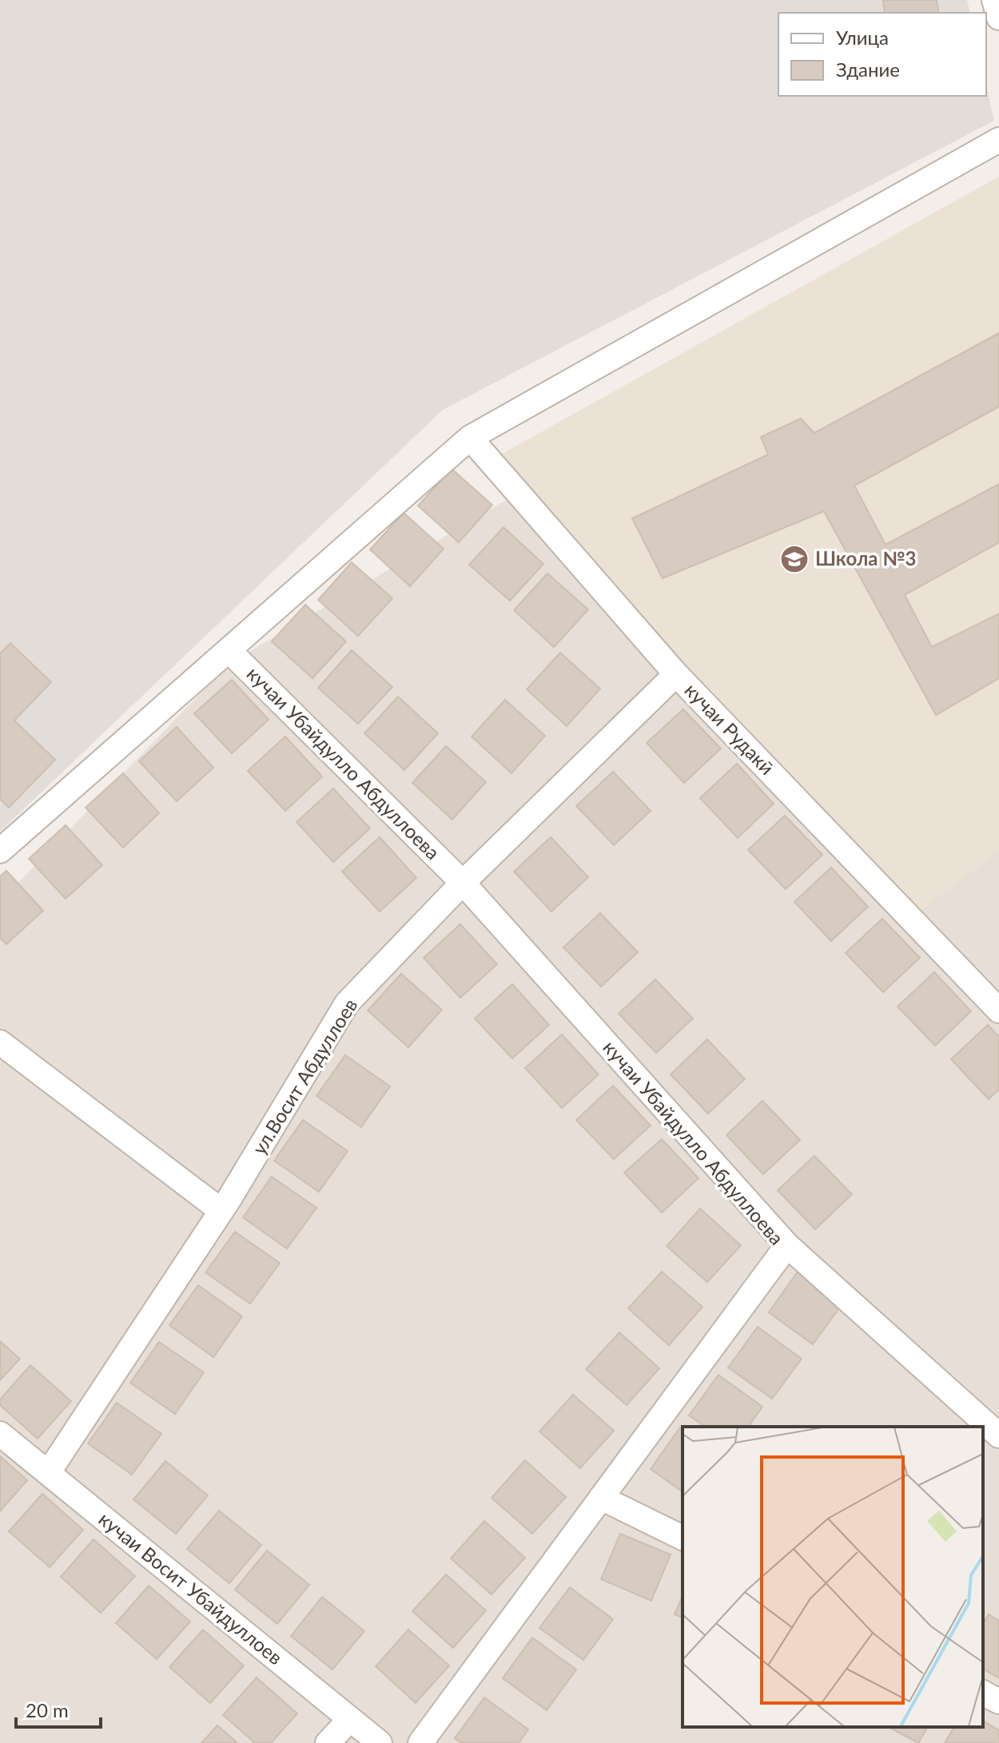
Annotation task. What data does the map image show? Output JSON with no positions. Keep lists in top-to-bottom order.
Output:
{
  "streets": {
    "street": [
      "кучаи Рудакӣ",
      "кучаи Убайдулло Абдуллоева",
      "ул.Восит Абдуллоев",
      "кучаи Восит Убайдуллоев"
    ]
  },
  "crossings": [
    ["кучаи Рудакӣ", "ул.Восит Абдуллоев"],
    ["кучаи Убайдулло Абдуллоева", "ул.Восит Абдуллоев"],
    ["ул.Восит Абдуллоев", "кучаи Восит Убайдуллоев"]
  ],
  "places": {
    "school or university": ["Школа №3"]
  },
  "legend": ["Улица", "Здание"],
  "scale_bar": "20 m"
}
